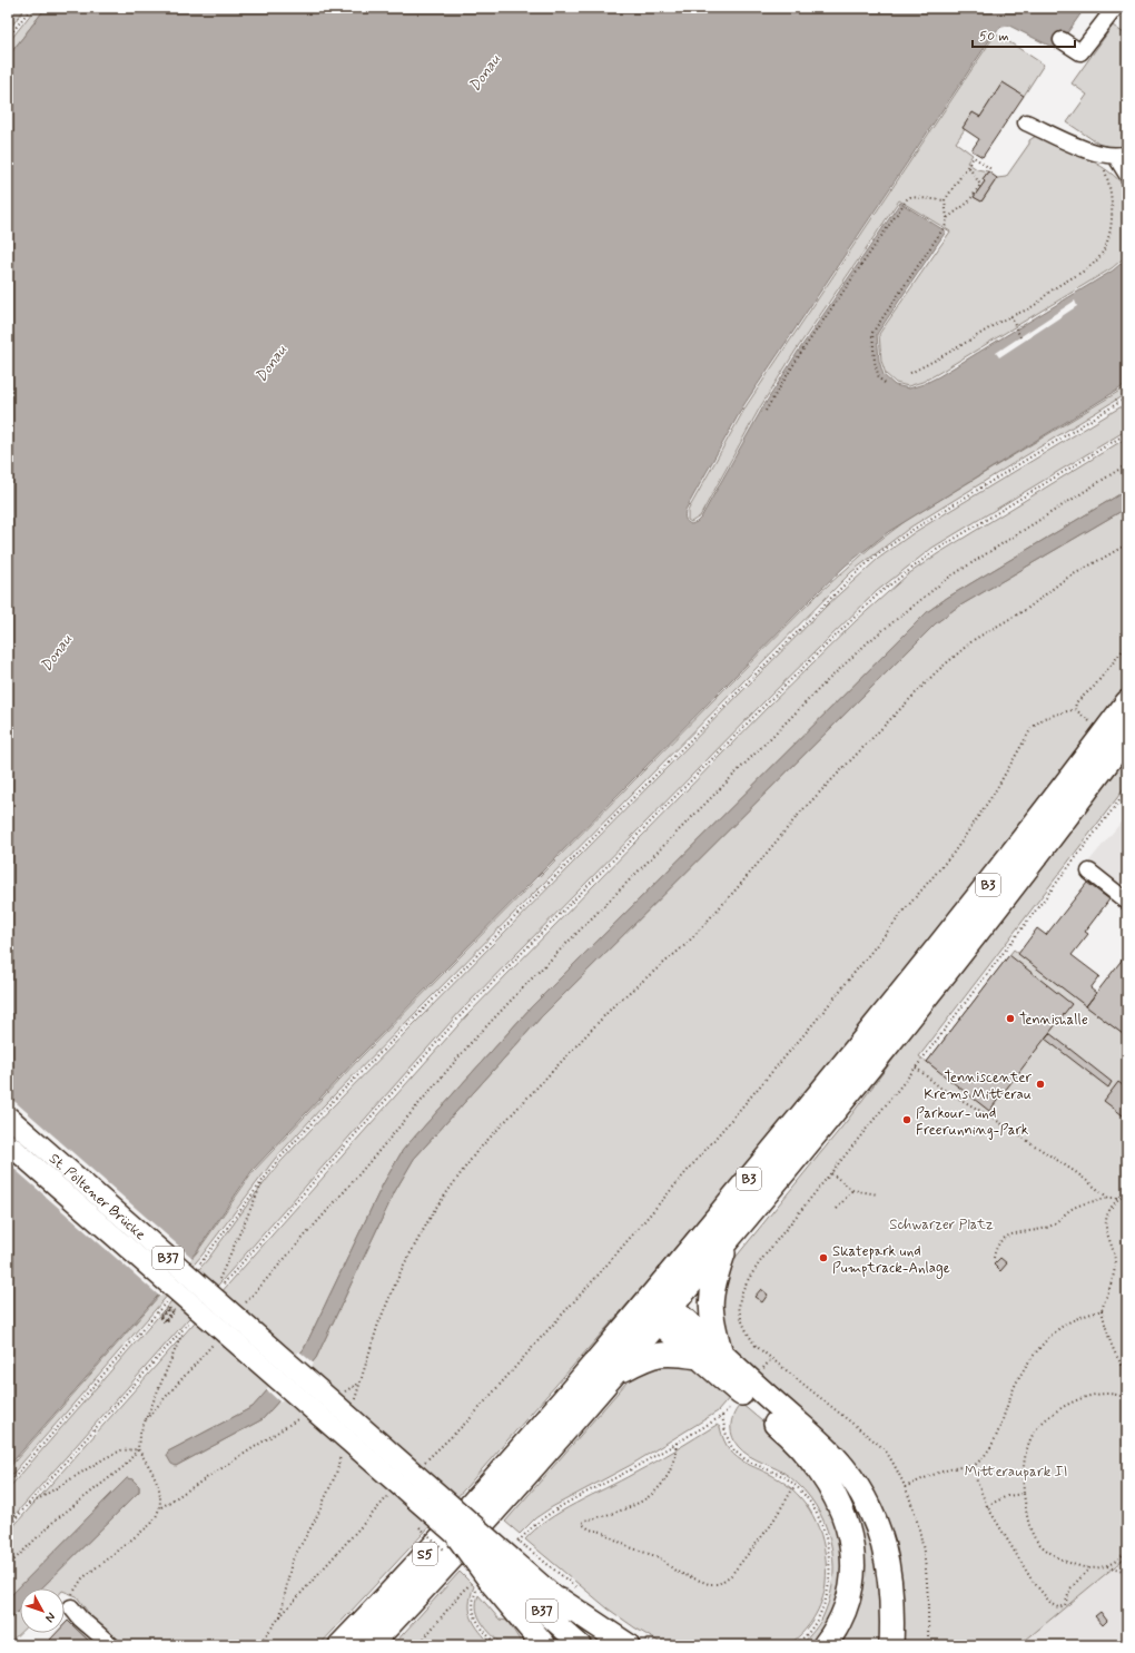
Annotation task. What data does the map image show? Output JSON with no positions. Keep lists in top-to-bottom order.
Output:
{
  "streets": {
    "highway": ["B3", "S5"],
    "main road": ["St. Pöltener Brücke", "B37"]
  },
  "crossings": [
    ["B3", "S5"],
    ["St. Pöltener Brücke", "B37"]
  ],
  "water": ["Donau"],
  "parks": ["Schwarzer Platz", "Mitteraupark II"],
  "places": [
    "Tennishalle",
    "Tenniscenter Krems Mitterau",
    "Parkour- und Freerunning-Park",
    "Skatepark und Pumptrack-Anlage"
  ],
  "scale_bar": "50 m",
  "north": "bottom right"
}
